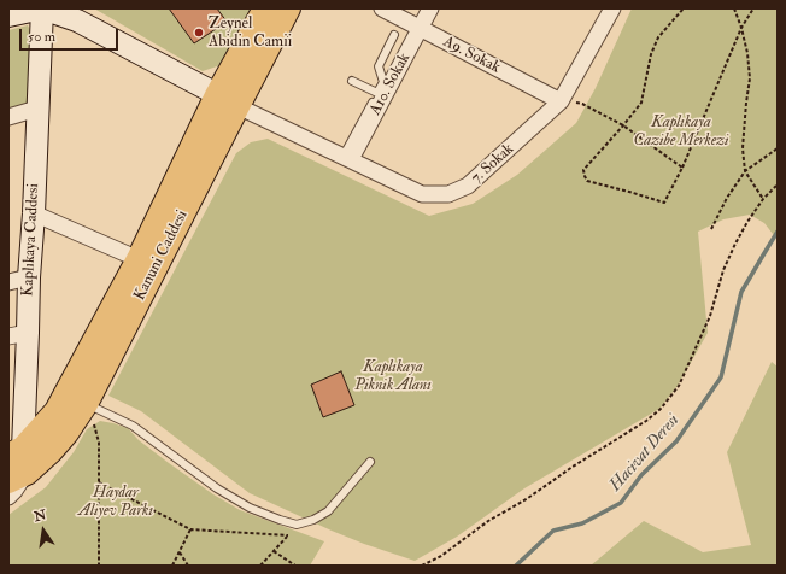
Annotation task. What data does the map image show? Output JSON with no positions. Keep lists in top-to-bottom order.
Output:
{
  "streets": {
    "main road": ["Kaplıkaya Caddesi", "Kanuni Caddesi"],
    "street": ["A9. Sokak", "A10. Sokak", "7. Sokak"]
  },
  "crossings": [
    ["A9. Sokak", "A10. Sokak"],
    ["A9. Sokak", "7. Sokak"],
    ["A10. Sokak", "7. Sokak"],
    ["7. Sokak", "Kanuni Caddesi"],
    ["Kaplıkaya Caddesi", "Kanuni Caddesi"]
  ],
  "water": ["Hacivat Deresi"],
  "parks": ["Kaplıkaya Cazibe Merkezi", "Kaplıkaya Piknik Alanı", "Haydar Aliyev Parkı"],
  "places": ["Zeynel Abidin Camii"],
  "scale_bar": "50 m",
  "north": "top"
}
